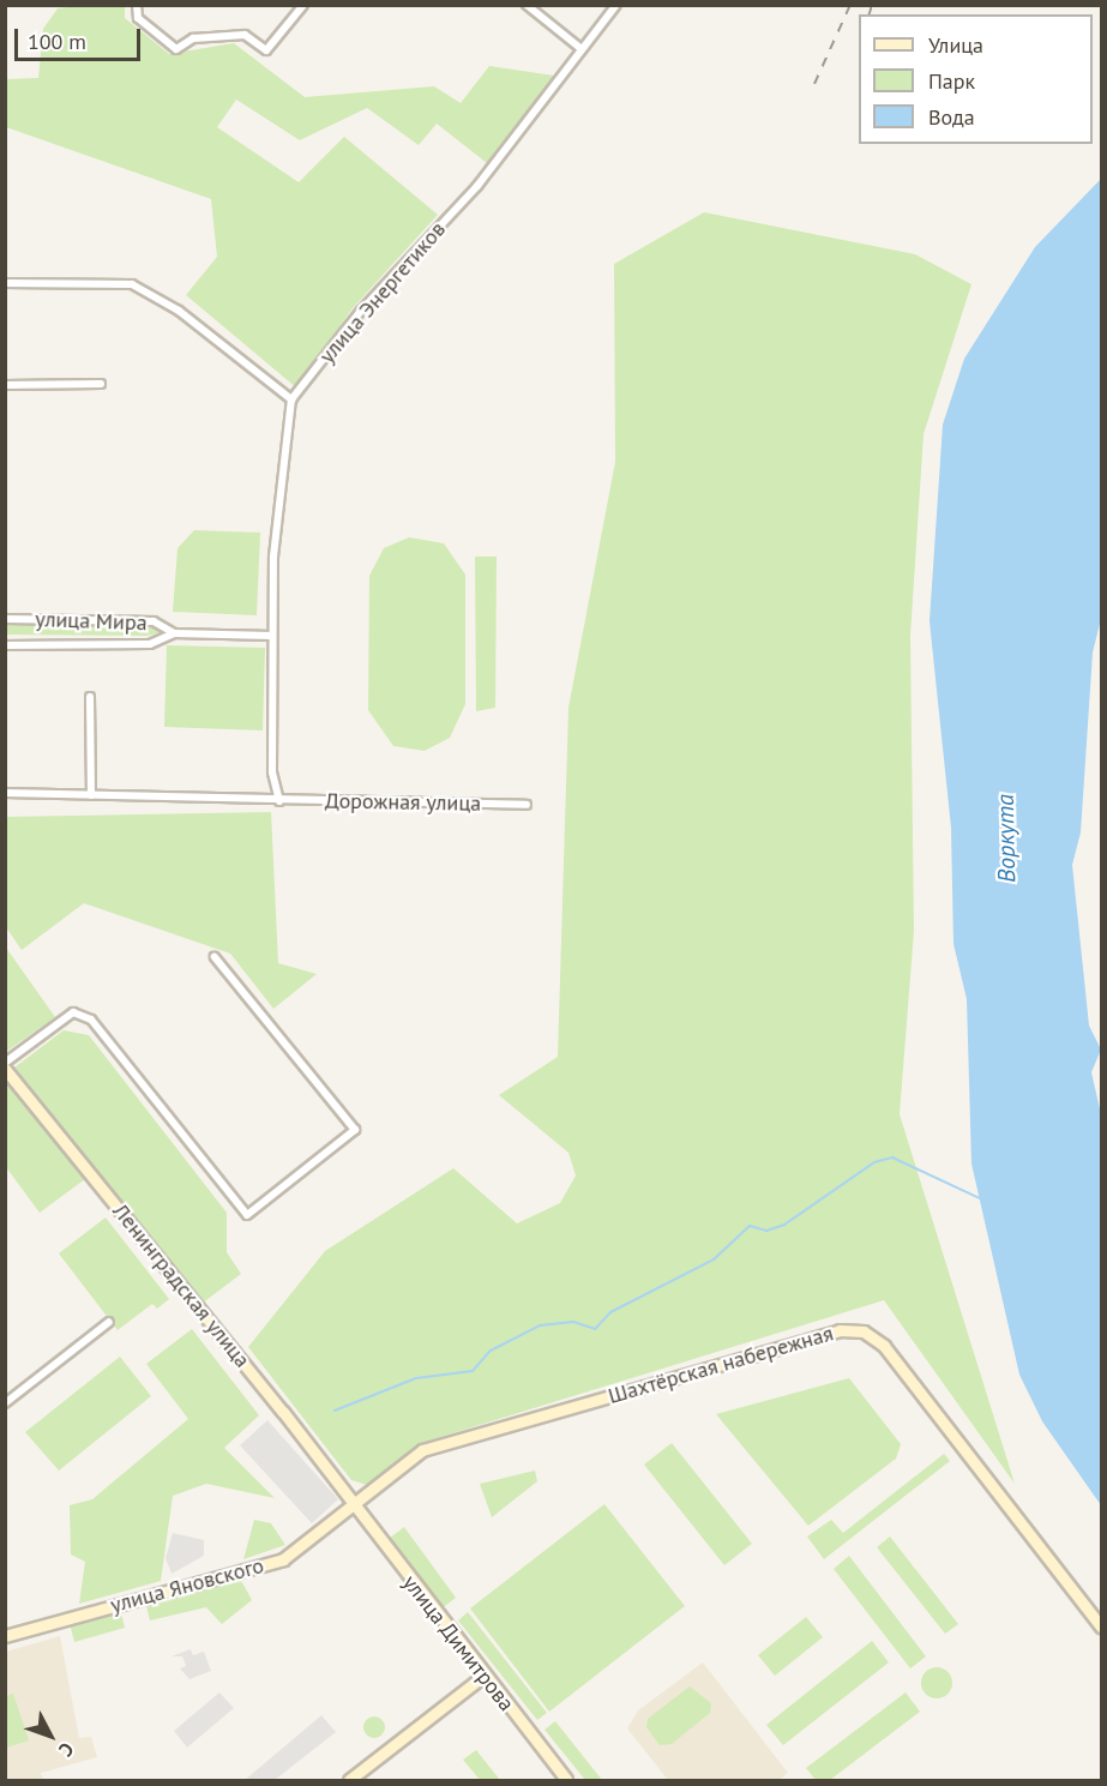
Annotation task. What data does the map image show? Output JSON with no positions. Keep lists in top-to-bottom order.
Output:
{
  "streets": {
    "street": [
      "улица Энергетиков",
      "улица Мира",
      "Дорожная улица",
      "Ленинградская улица",
      "Шахтёрская набережная",
      "улица Яновского",
      "улица Димитрова"
    ]
  },
  "crossings": [
    ["улица Энергетиков", "улица Мира"],
    ["улица Энергетиков", "Дорожная улица"],
    ["Ленинградская улица", "Шахтёрская набережная"],
    ["Ленинградская улица", "улица Яновского"],
    ["Ленинградская улица", "улица Димитрова"],
    ["Шахтёрская набережная", "улица Яновского"],
    ["Шахтёрская набережная", "улица Димитрова"],
    ["улица Яновского", "улица Димитрова"]
  ],
  "water": ["Воркута"],
  "legend": ["Улица", "Парк", "Вода"],
  "scale_bar": "100 m",
  "north": "bottom right"
}
